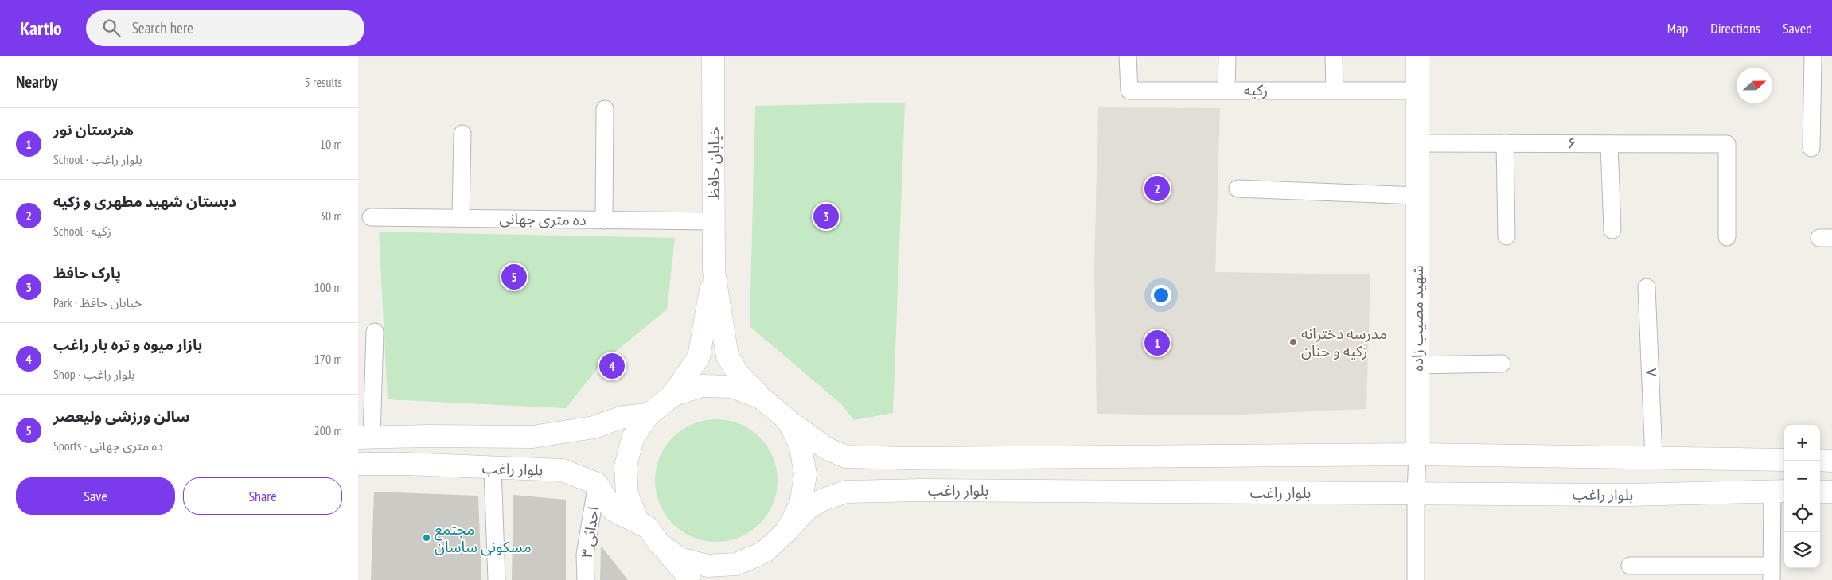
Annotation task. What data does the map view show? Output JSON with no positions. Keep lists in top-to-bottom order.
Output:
{
  "streets": {
    "street": [
      "زکیه",
      "۶",
      "خیابان حافظ",
      "ده متری جهانی",
      "شهید مصیب زاده",
      "۸",
      "بلوار راغب",
      "احداثی ۳"
    ]
  },
  "crossings": [
    ["زکیه", "شهید مصیب زاده"],
    ["۶", "شهید مصیب زاده"],
    ["خیابان حافظ", "ده متری جهانی"],
    ["شهید مصیب زاده", "بلوار راغب"],
    ["بلوار راغب", "احداثی ۳"]
  ],
  "places": ["مدرسه دخترانه زکیه و حنان", "مجتمع مسکونی ساسان"],
  "north": "right",
  "page": {
    "header": "Kartio",
    "search": "Search here",
    "nav": ["Map", "Directions", "Saved"],
    "heading": ["Nearby", "5 results"],
    "list": [
      {
        "mark": "1",
        "name": "هنرستان نور",
        "note": "School · بلوار راغب",
        "value": "10 m"
      },
      {
        "mark": "2",
        "name": "دبستان شهید مطهری و زکیه",
        "note": "School · زکیه",
        "value": "30 m"
      },
      {
        "mark": "3",
        "name": "پارک حافظ",
        "note": "Park · خیابان حافظ",
        "value": "100 m"
      },
      {
        "mark": "4",
        "name": "بازار میوه و تره بار راغب",
        "note": "Shop · بلوار راغب",
        "value": "170 m"
      },
      {
        "mark": "5",
        "name": "سالن ورزشی ولیعصر",
        "note": "Sports · ده متری جهانی",
        "value": "200 m"
      }
    ],
    "pins": [
      "2",
      "3",
      "5",
      "1",
      "4"
    ],
    "map_buttons": ["+", "−"],
    "buttons": ["Save", "Share"]
  }
}
